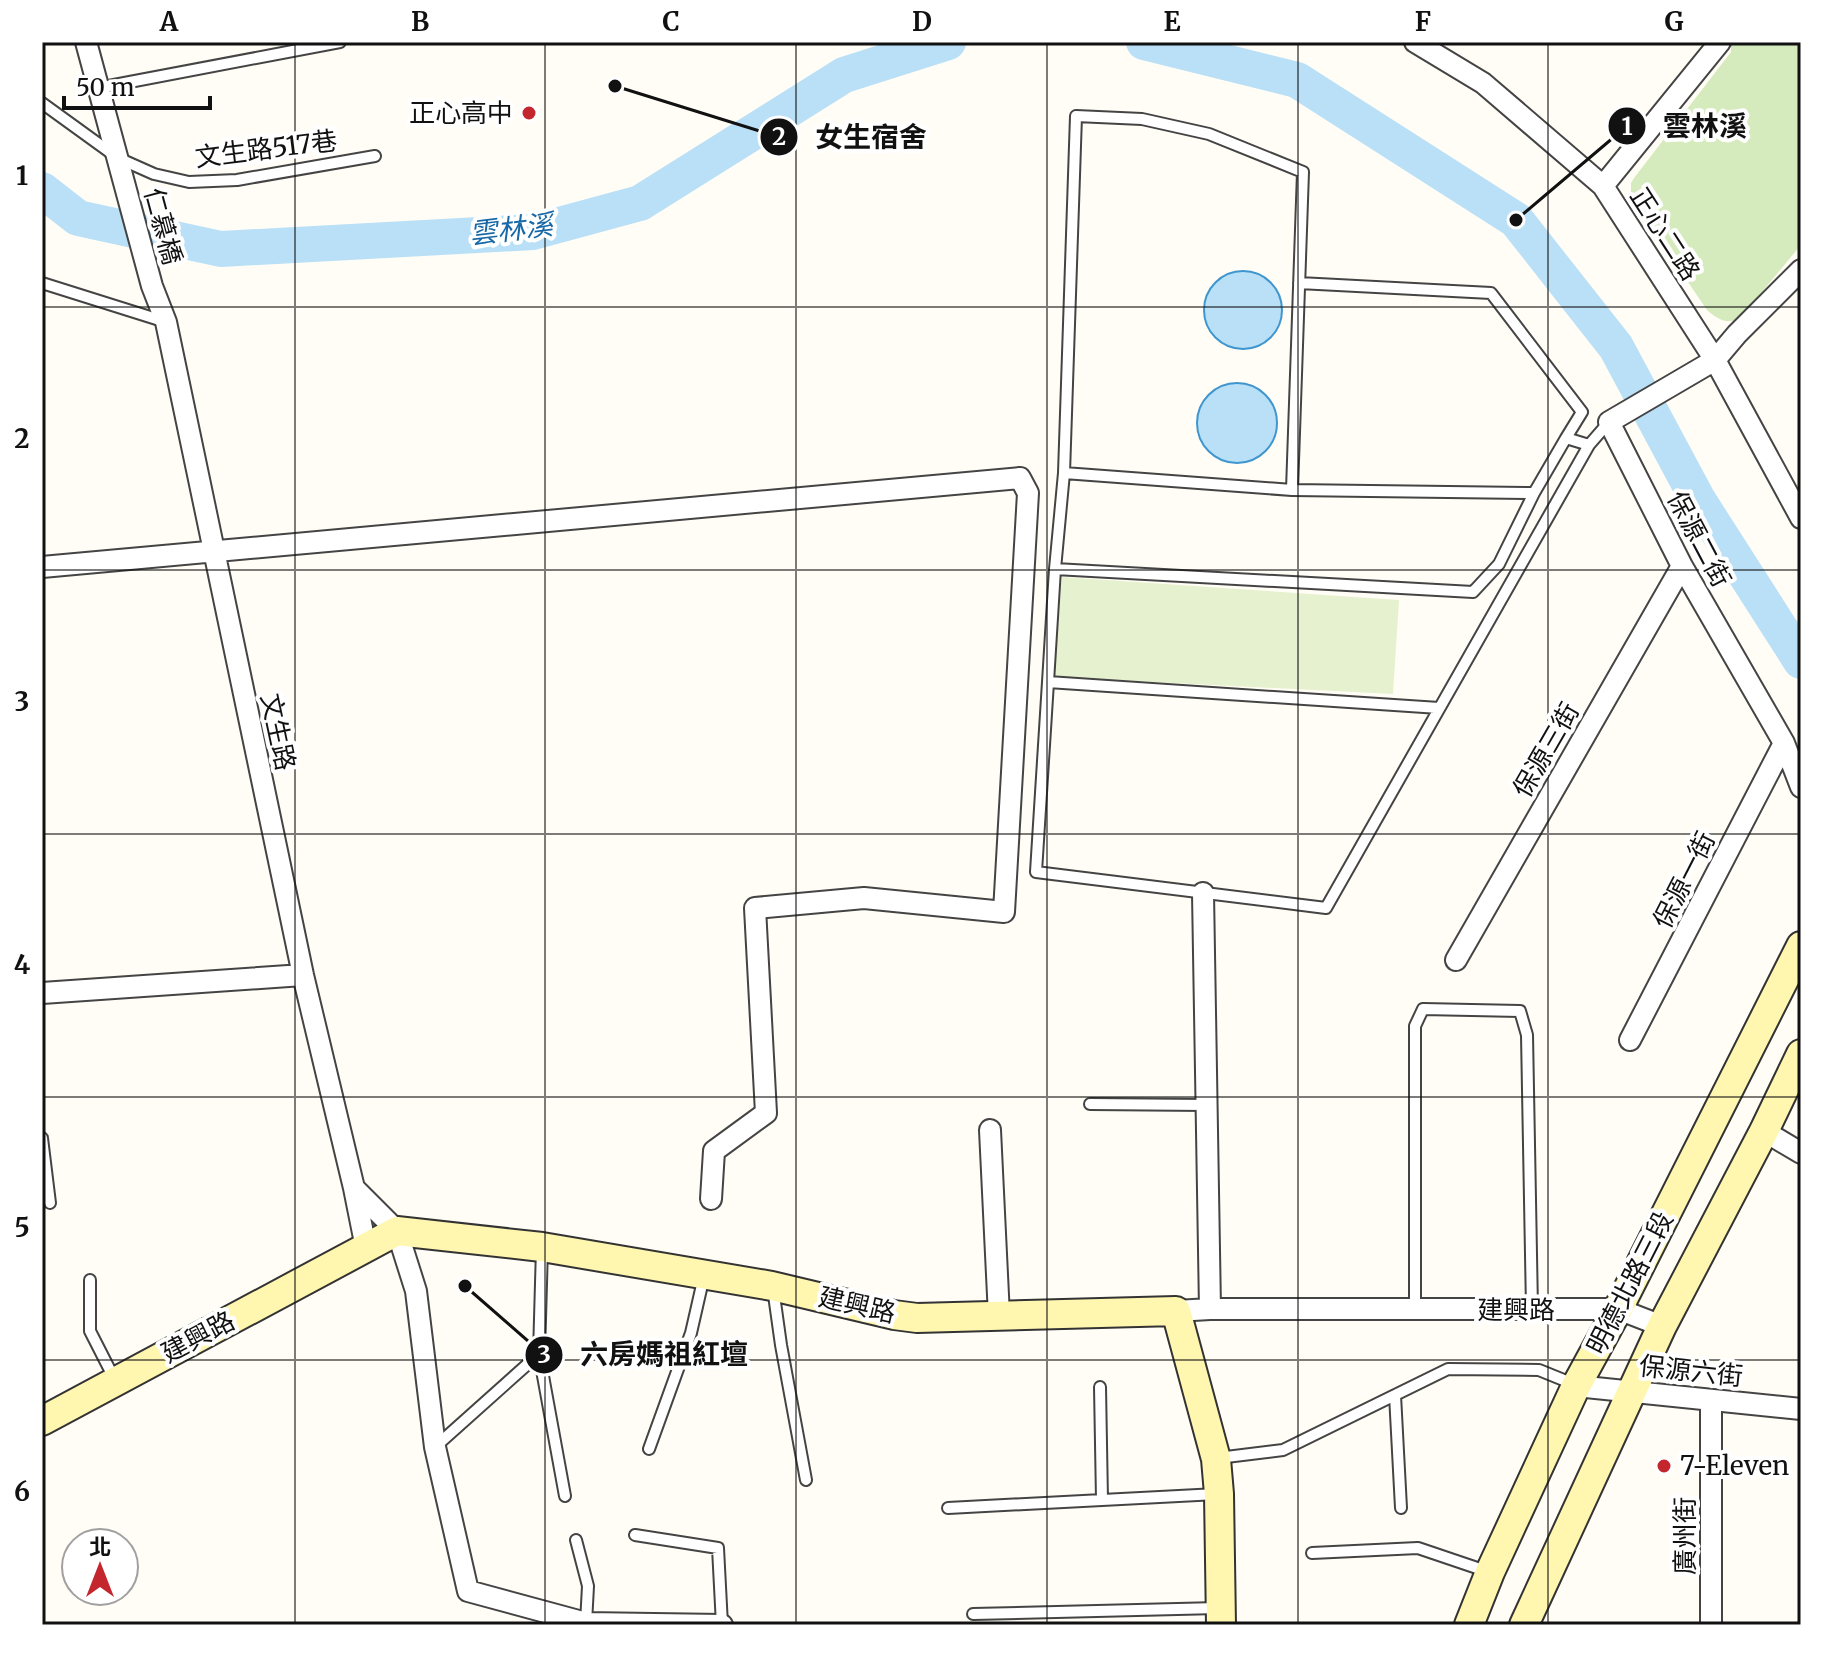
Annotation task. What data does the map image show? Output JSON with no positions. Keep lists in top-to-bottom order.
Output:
{
  "streets": {
    "street": [
      "仁慕橋",
      "正心二路",
      "保源二街",
      "文生路",
      "保源三街",
      "保源一街",
      "明德北路三段",
      "建興路",
      "保源六街",
      "廣州街"
    ],
    "lane": ["文生路517巷"]
  },
  "crossings": [
    ["文生路517巷", "仁慕橋"],
    ["仁慕橋", "文生路"],
    ["保源二街", "保源三街"],
    ["保源二街", "保源一街"],
    ["文生路", "建興路"],
    ["明德北路三段", "建興路"],
    ["明德北路三段", "保源六街"],
    ["保源六街", "廣州街"]
  ],
  "water": ["雲林溪"],
  "places": [
    "女生宿舍",
    "正心高中",
    "雲林溪",
    "六房媽祖紅壇",
    "7-Eleven"
  ],
  "scale_bar": "50 m",
  "north": "top",
  "grid": {
    "columns": [
      "A",
      "B",
      "C",
      "D",
      "E",
      "F",
      "G"
    ],
    "rows": [
      "1",
      "2",
      "3",
      "4",
      "5",
      "6"
    ]
  }
}
